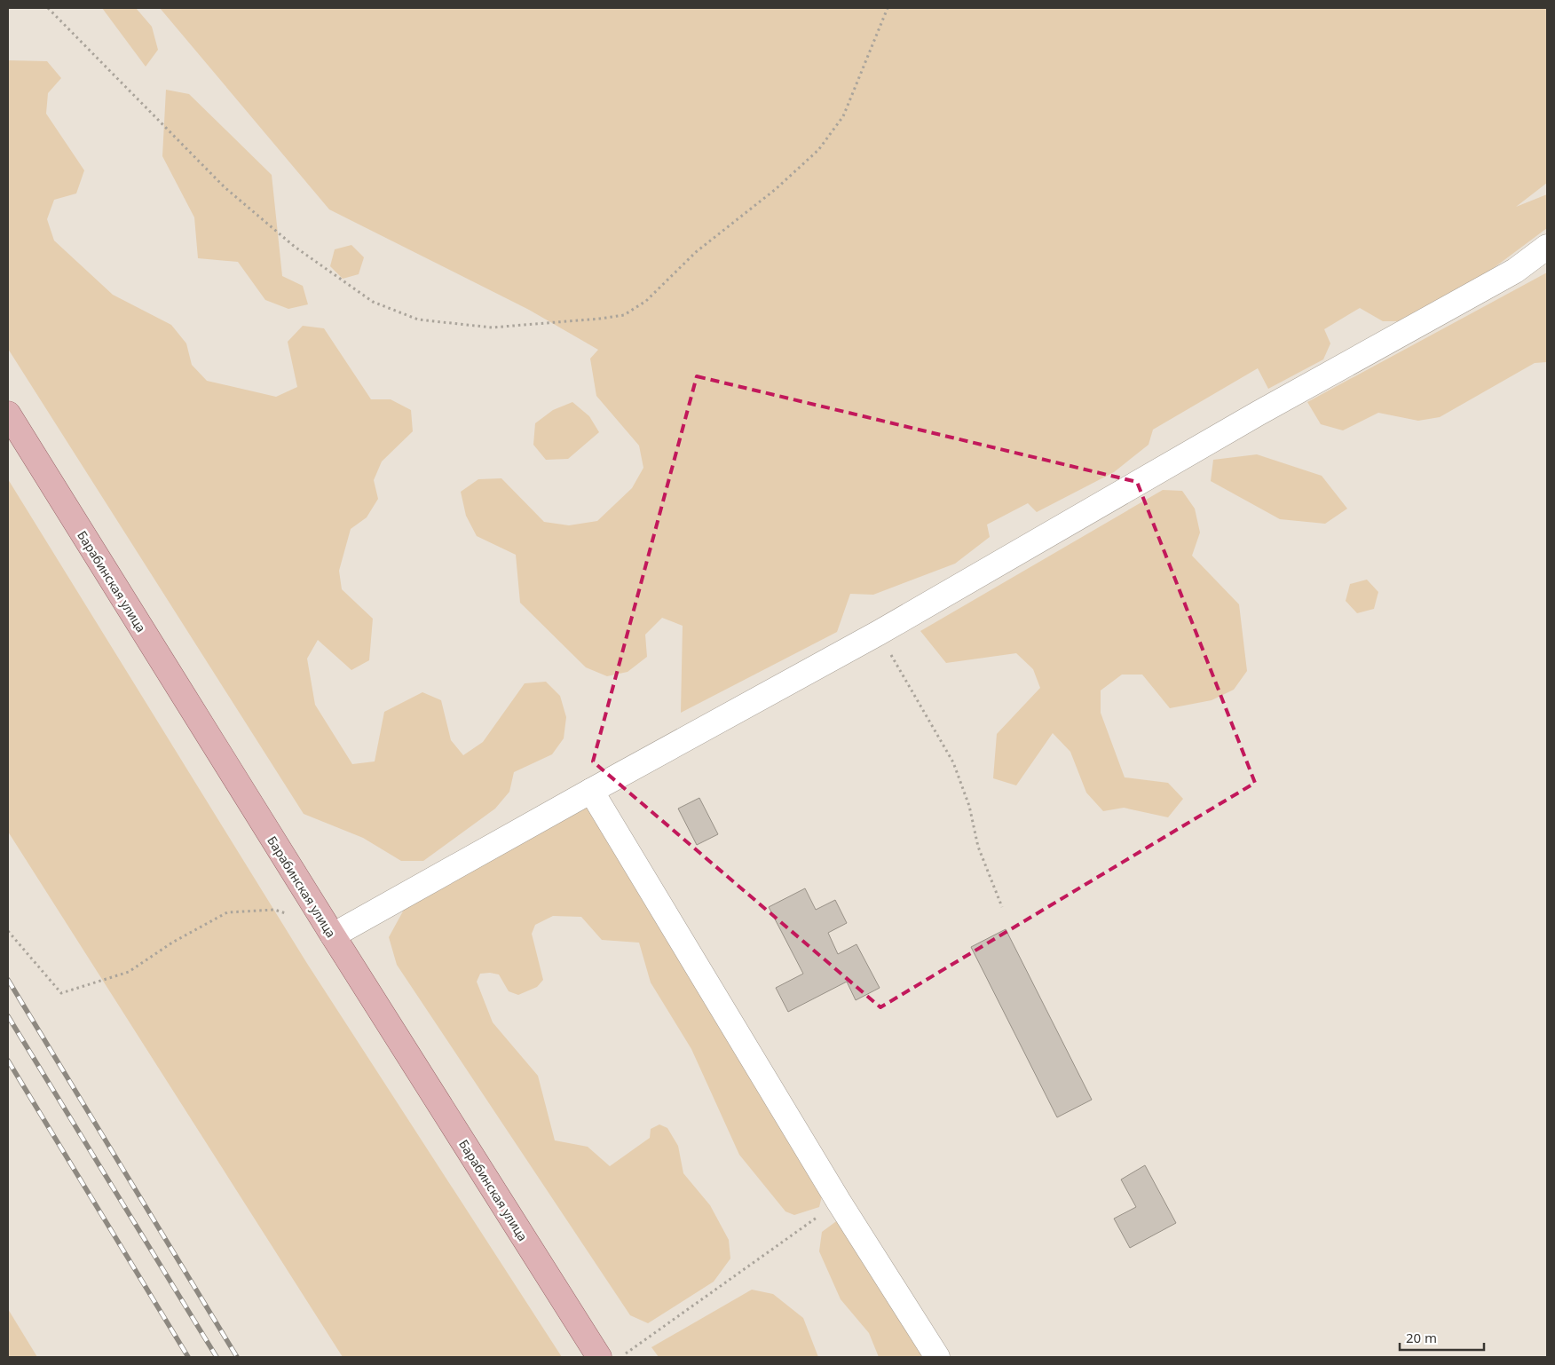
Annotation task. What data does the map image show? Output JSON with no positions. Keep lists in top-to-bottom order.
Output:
{
  "streets": {
    "main road": ["Барабинская улица"]
  },
  "scale_bar": "20 m"
}
